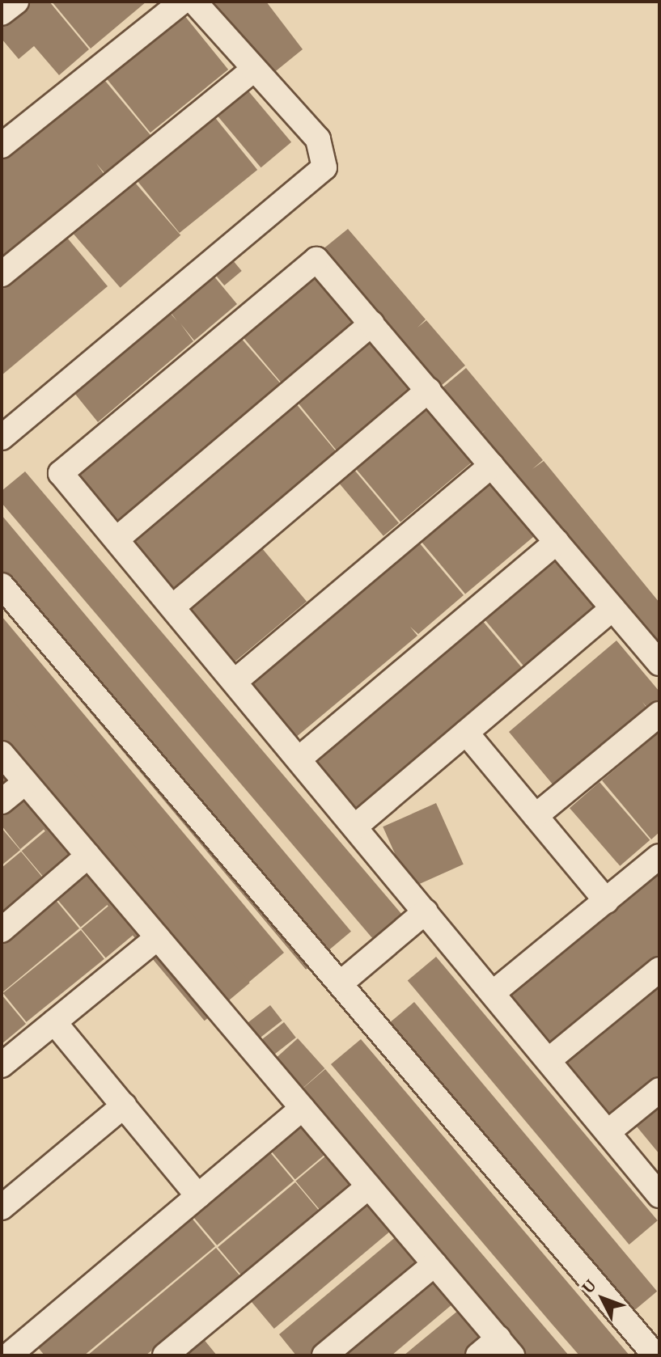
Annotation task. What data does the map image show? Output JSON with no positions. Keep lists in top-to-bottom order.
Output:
{
  "north": "top left"
}
